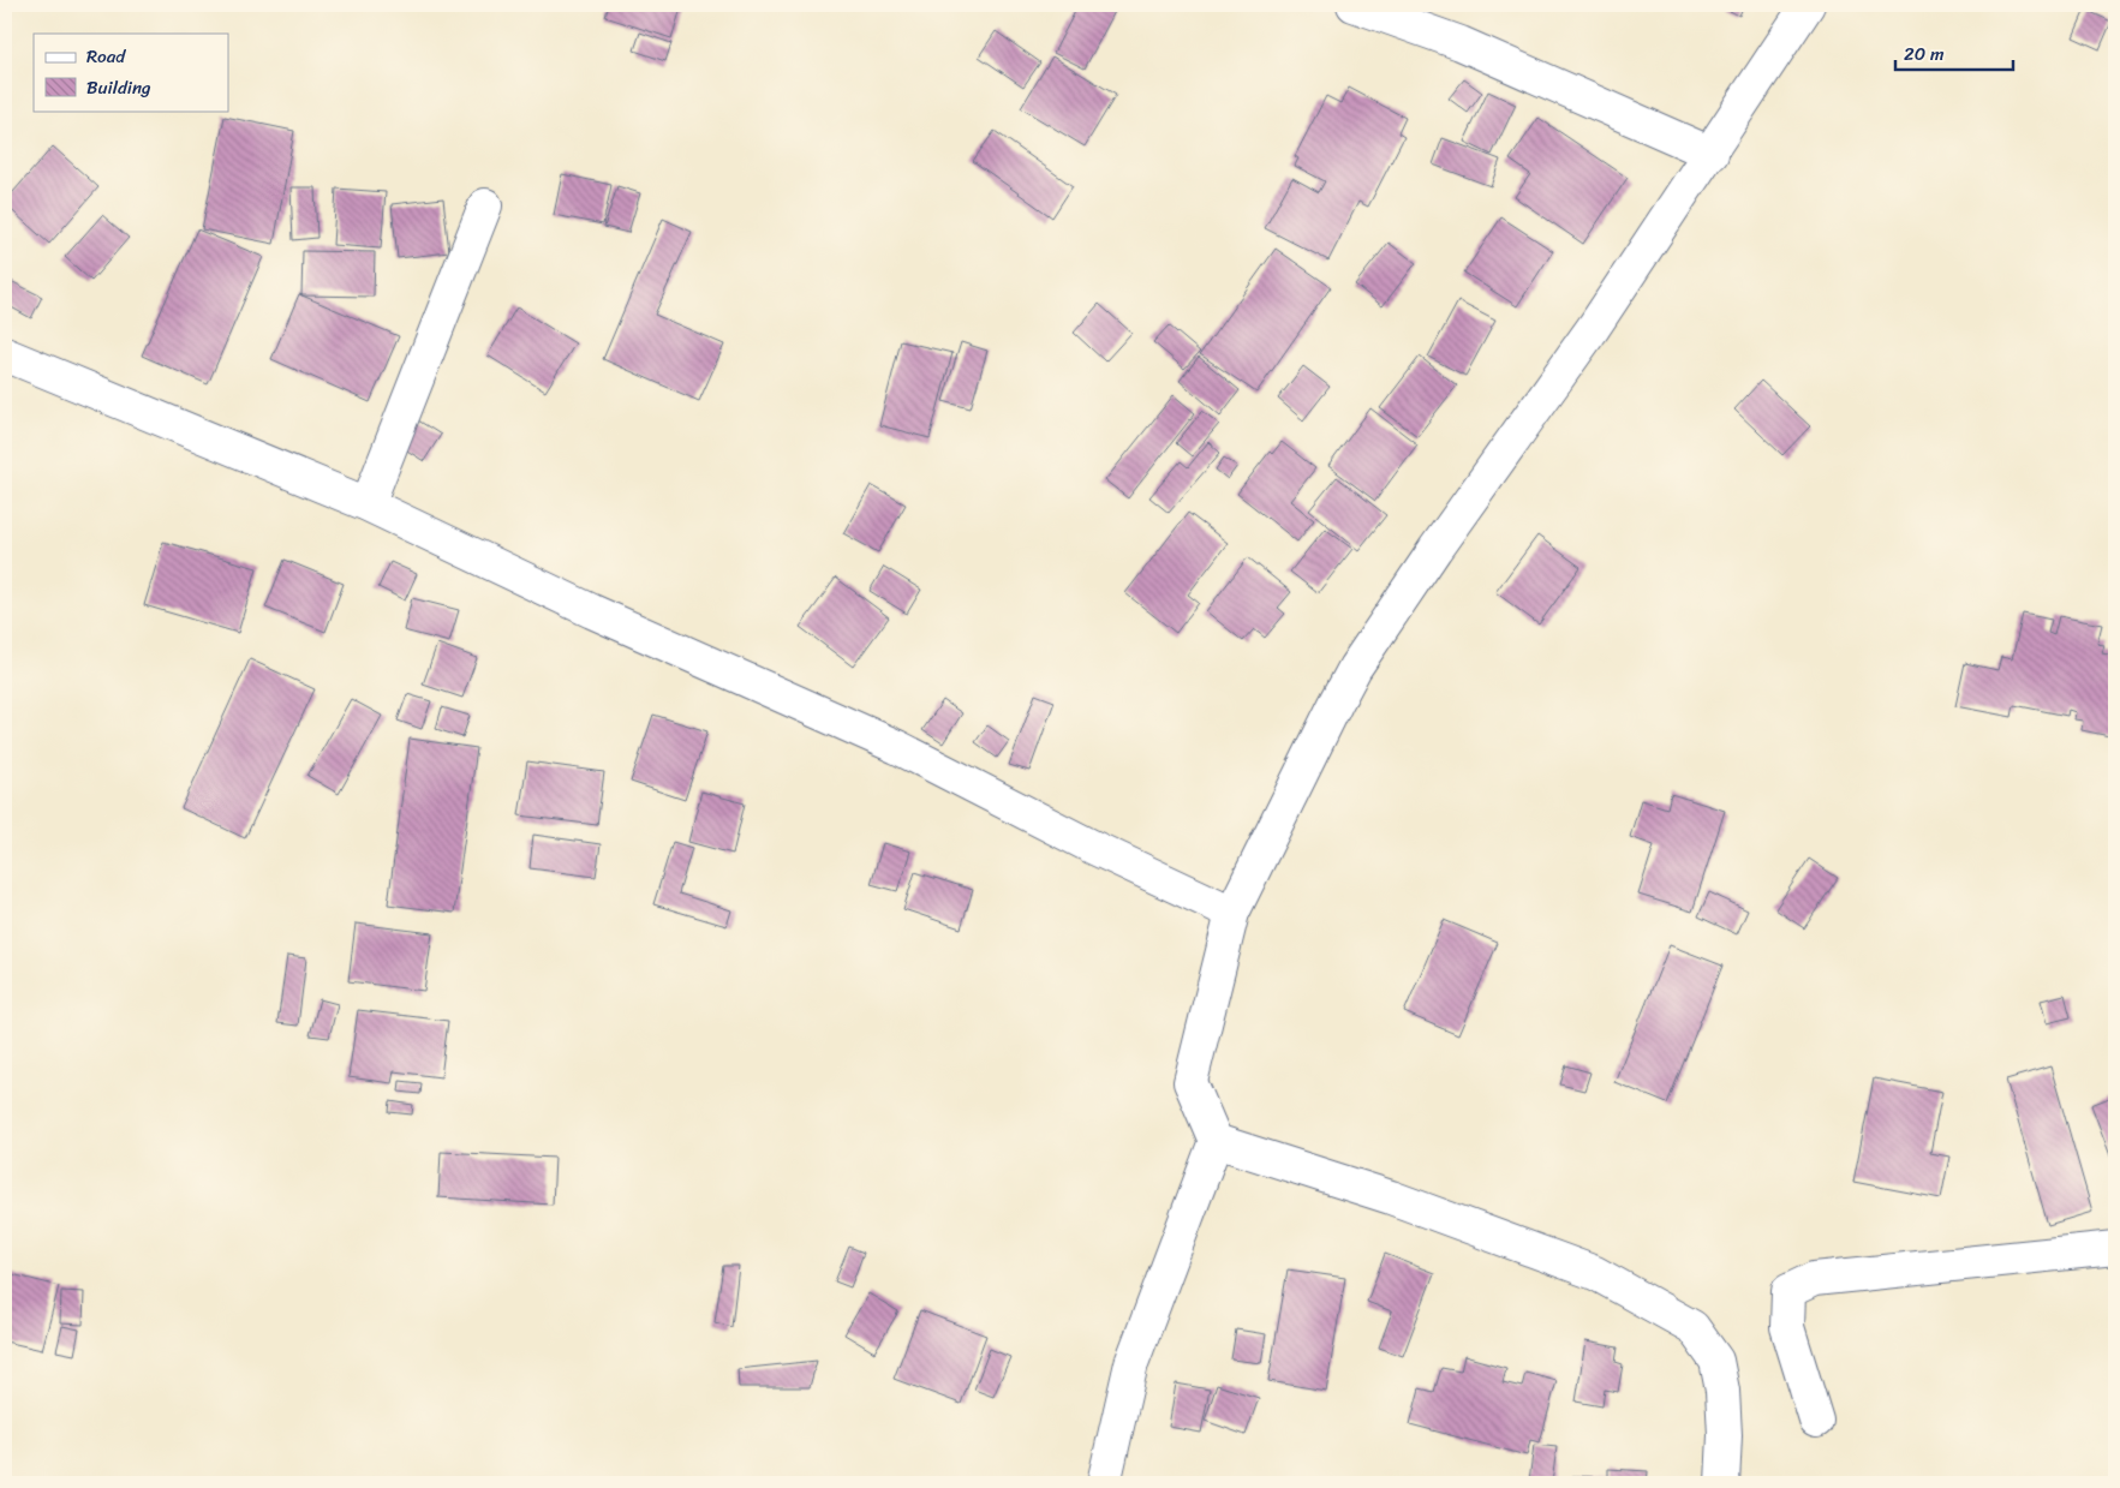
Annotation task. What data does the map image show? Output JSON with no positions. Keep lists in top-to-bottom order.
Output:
{
  "legend": ["Road", "Building"],
  "scale_bar": "20 m"
}
